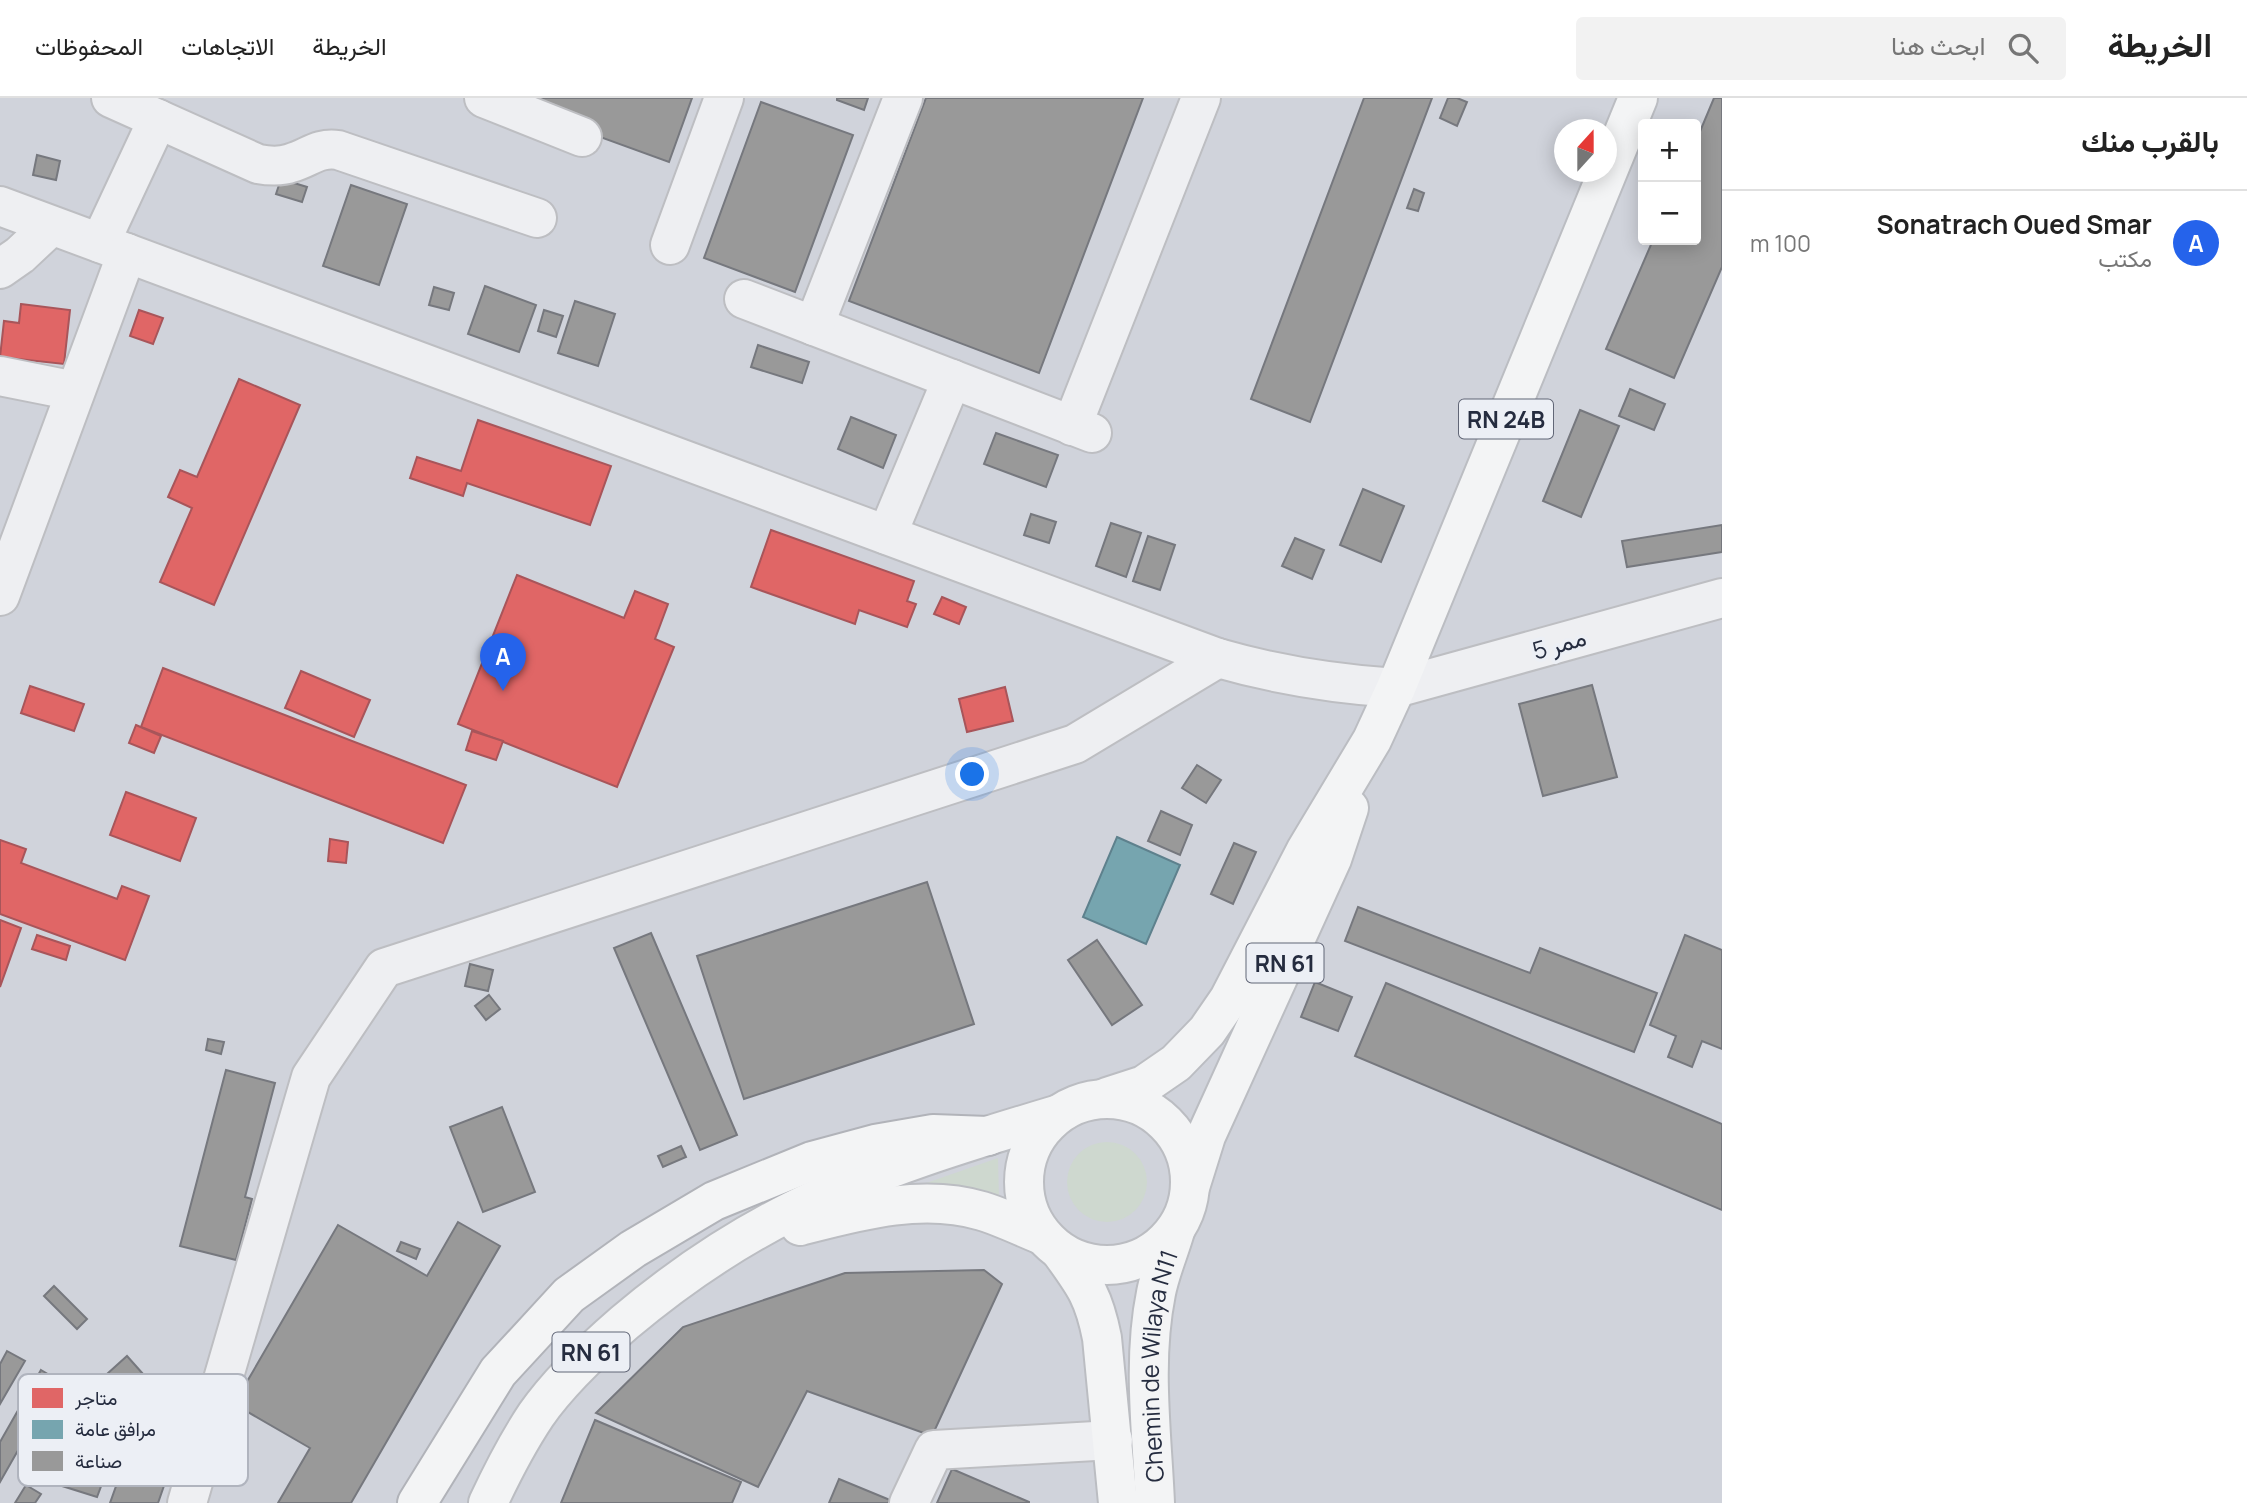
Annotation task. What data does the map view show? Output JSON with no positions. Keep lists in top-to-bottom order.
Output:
{
  "streets": {
    "main road": ["RN 24B", "RN 61", "Chemin de Wilaya N11"],
    "lane": ["ممر 5"]
  },
  "crossings": [
    ["RN 24B", "ممر 5"],
    ["RN 24B", "RN 61"],
    ["RN 61", "Chemin de Wilaya N11"]
  ],
  "legend": ["متاجر", "مرافق عامة", "صناعة"],
  "north": "top",
  "page": {
    "header": "الخريطة",
    "search": "ابحث هنا",
    "nav": ["الخريطة", "الاتجاهات", "المحفوظات"],
    "heading": "بالقرب منك",
    "map_buttons": ["+", "−"],
    "list": [
      {
        "mark": "A",
        "name": "Sonatrach Oued Smar",
        "note": "مكتب",
        "value": "100 m"
      }
    ],
    "pins": "A"
  }
}
